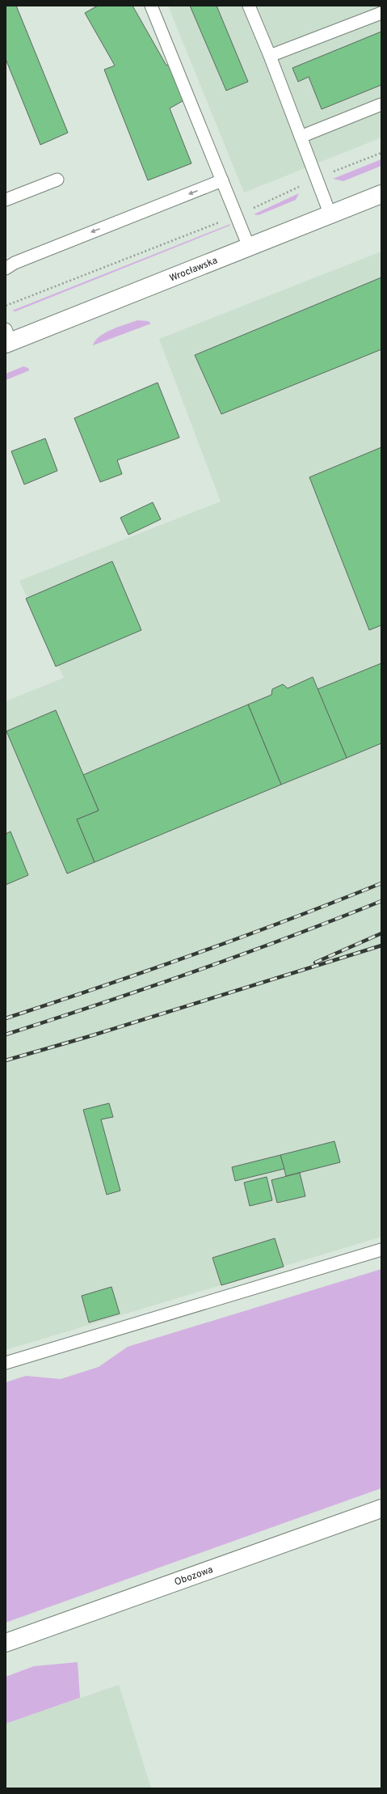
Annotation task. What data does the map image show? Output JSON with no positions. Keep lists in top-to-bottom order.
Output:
{
  "streets": {
    "street": ["Wrocławska", "Obozowa"]
  }
}
